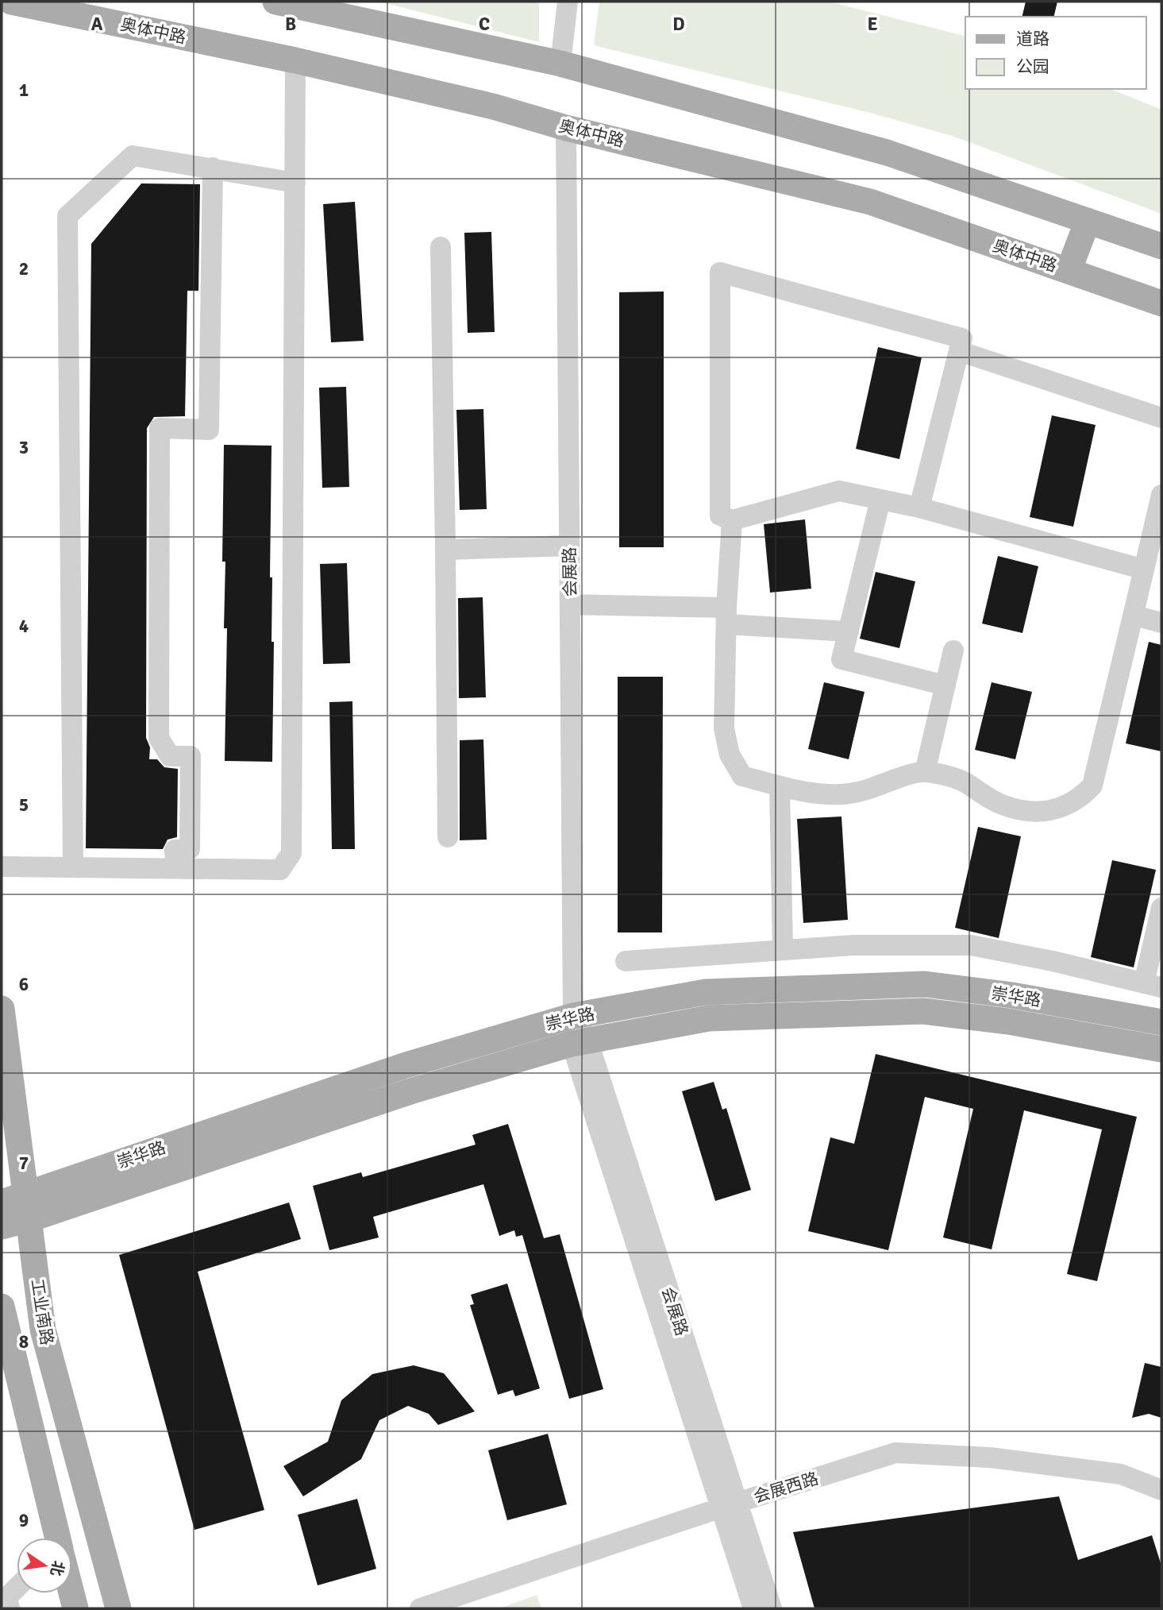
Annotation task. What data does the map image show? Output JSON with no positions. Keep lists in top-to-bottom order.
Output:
{
  "streets": {
    "main road": ["奥体中路", "崇华路", "工业南路"],
    "street": ["会展路", "会展西路"]
  },
  "crossings": [
    ["奥体中路", "会展路"],
    ["会展路", "崇华路"],
    ["会展路", "会展西路"],
    ["崇华路", "工业南路"]
  ],
  "legend": ["道路", "公园"],
  "north": "right",
  "grid": {
    "columns": [
      "A",
      "B",
      "C",
      "D",
      "E"
    ],
    "rows": [
      "1",
      "2",
      "3",
      "4",
      "5",
      "6",
      "7",
      "8",
      "9"
    ]
  }
}
